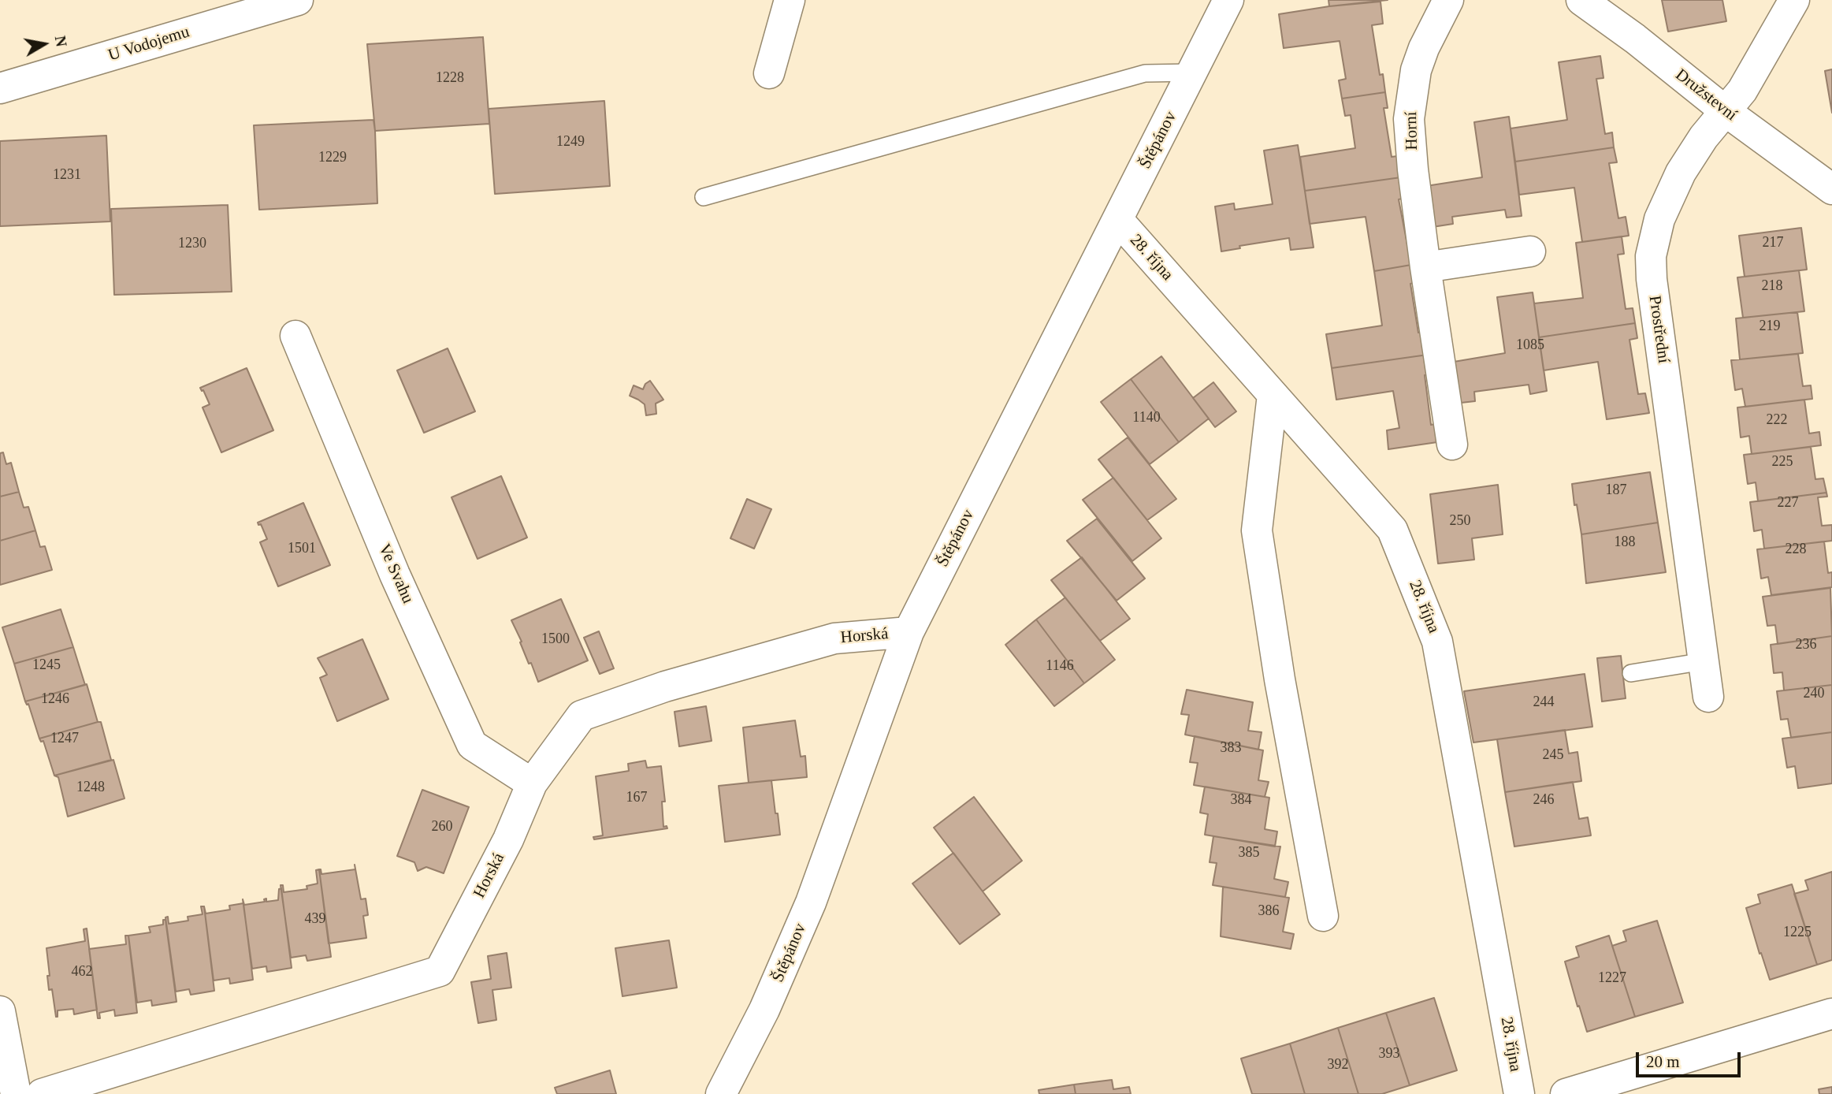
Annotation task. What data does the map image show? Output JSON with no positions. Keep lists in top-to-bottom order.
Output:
{
  "streets": {
    "street": [
      "U Vodojemu",
      "Družstevní",
      "Horní",
      "Štěpánov",
      "28. října",
      "Prostřední",
      "Ve Svahu",
      "Horská"
    ]
  },
  "crossings": [
    ["Družstevní", "Prostřední"],
    ["Štěpánov", "28. října"],
    ["Štěpánov", "Horská"],
    ["Ve Svahu", "Horská"]
  ],
  "house_numbers": [
    "1228",
    "1249",
    "1229",
    "1231",
    "217",
    "1230",
    "218",
    "219",
    "1085",
    "1140",
    "222",
    "225",
    "187",
    "227",
    "250",
    "188",
    "1501",
    "228",
    "1500",
    "236",
    "1245",
    "1146",
    "240",
    "1246",
    "244",
    "1247",
    "383",
    "245",
    "1248",
    "167",
    "384",
    "246",
    "260",
    "385",
    "386",
    "439",
    "1225",
    "462",
    "1227",
    "393",
    "392"
  ],
  "scale_bar": "20 m",
  "north": "right"
}
